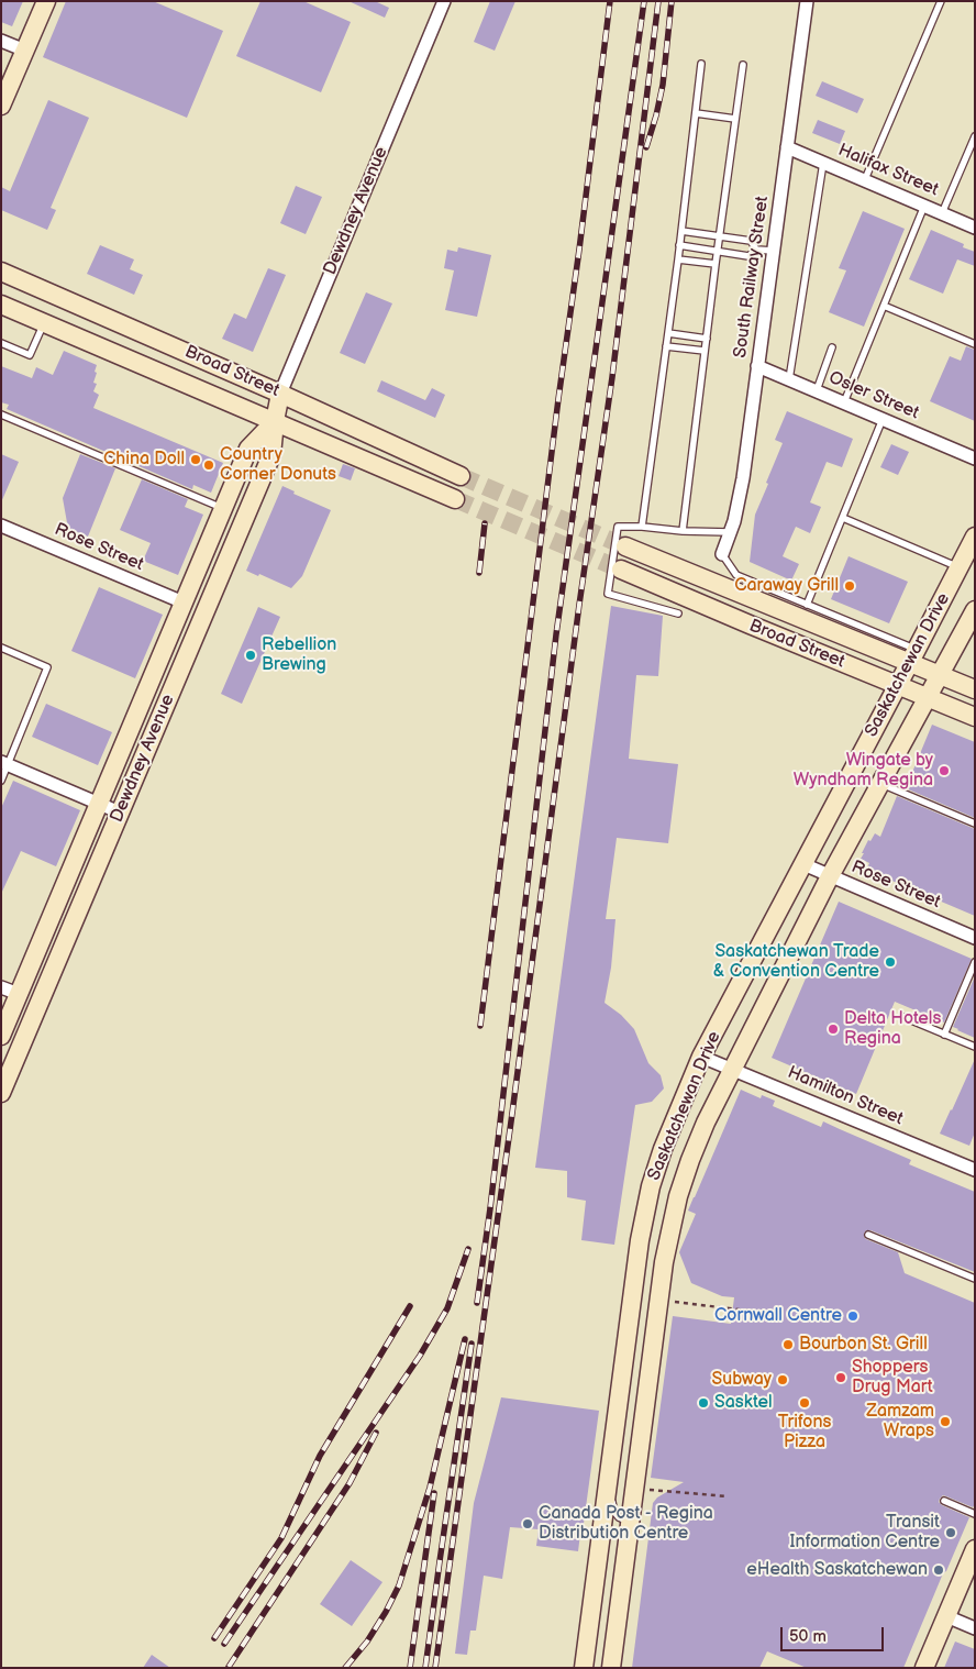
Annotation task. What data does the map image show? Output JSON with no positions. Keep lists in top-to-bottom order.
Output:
{
  "streets": {
    "main road": ["Dewdney Avenue", "Broad Street", "Saskatchewan Drive"],
    "street": [
      "Halifax Street",
      "South Railway Street",
      "Osler Street",
      "Rose Street",
      "Hamilton Street"
    ]
  },
  "crossings": [
    ["Halifax Street", "South Railway Street"],
    ["Dewdney Avenue", "Broad Street"],
    ["Dewdney Avenue", "Rose Street"],
    ["South Railway Street", "Osler Street"],
    ["Broad Street", "Saskatchewan Drive"],
    ["Rose Street", "Saskatchewan Drive"],
    ["Saskatchewan Drive", "Hamilton Street"]
  ],
  "places": [
    "China Doll",
    "Country Corner Donuts",
    "Caraway Grill",
    "Rebellion Brewing",
    "Wingate by Wyndham Regina",
    "Saskatchewan Trade & Convention Centre",
    "Delta Hotels Regina",
    "Cornwall Centre",
    "Bourbon St. Grill",
    "Shoppers Drug Mart",
    "Subway",
    "Sasktel",
    "Trifons Pizza",
    "Zamzam Wraps",
    "Canada Post - Regina Distribution Centre",
    "Transit Information Centre",
    "eHealth Saskatchewan"
  ],
  "scale_bar": "50 m"
}
